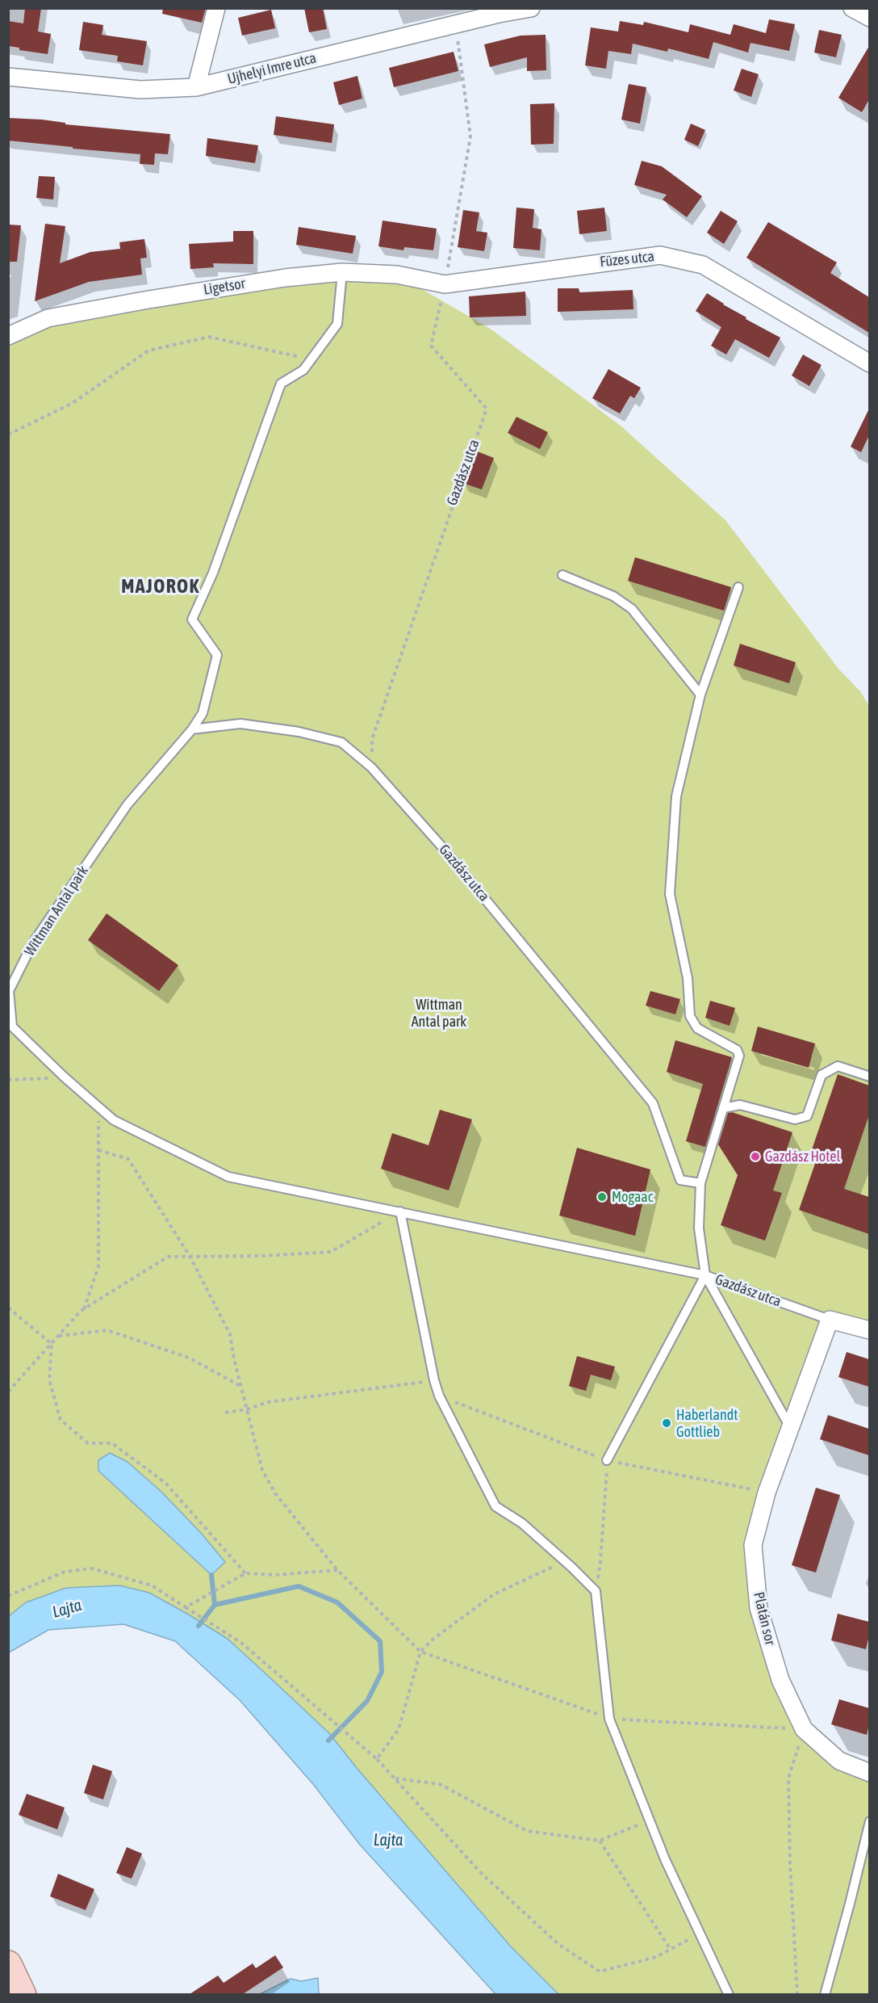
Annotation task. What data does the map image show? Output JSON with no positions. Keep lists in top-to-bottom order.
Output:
{
  "streets": {
    "street": [
      "Ujhelyi Imre utca",
      "Füzes utca",
      "Ligetsor",
      "Gazdász utca",
      "Platán sor"
    ],
    "lane": ["Wittman Antal park"]
  },
  "crossings": [
    ["Füzes utca", "Ligetsor"],
    ["Füzes utca", "Gazdász utca"],
    ["Ligetsor", "Gazdász utca"],
    ["Gazdász utca", "Wittman Antal park"],
    ["Gazdász utca", "Platán sor"]
  ],
  "districts": ["MAJOROK"],
  "water": ["Lajta"],
  "parks": ["Wittman Antal park"],
  "places": ["Gazdász Hotel", "Mogaac", "Haberlandt Gottlieb"]
}
